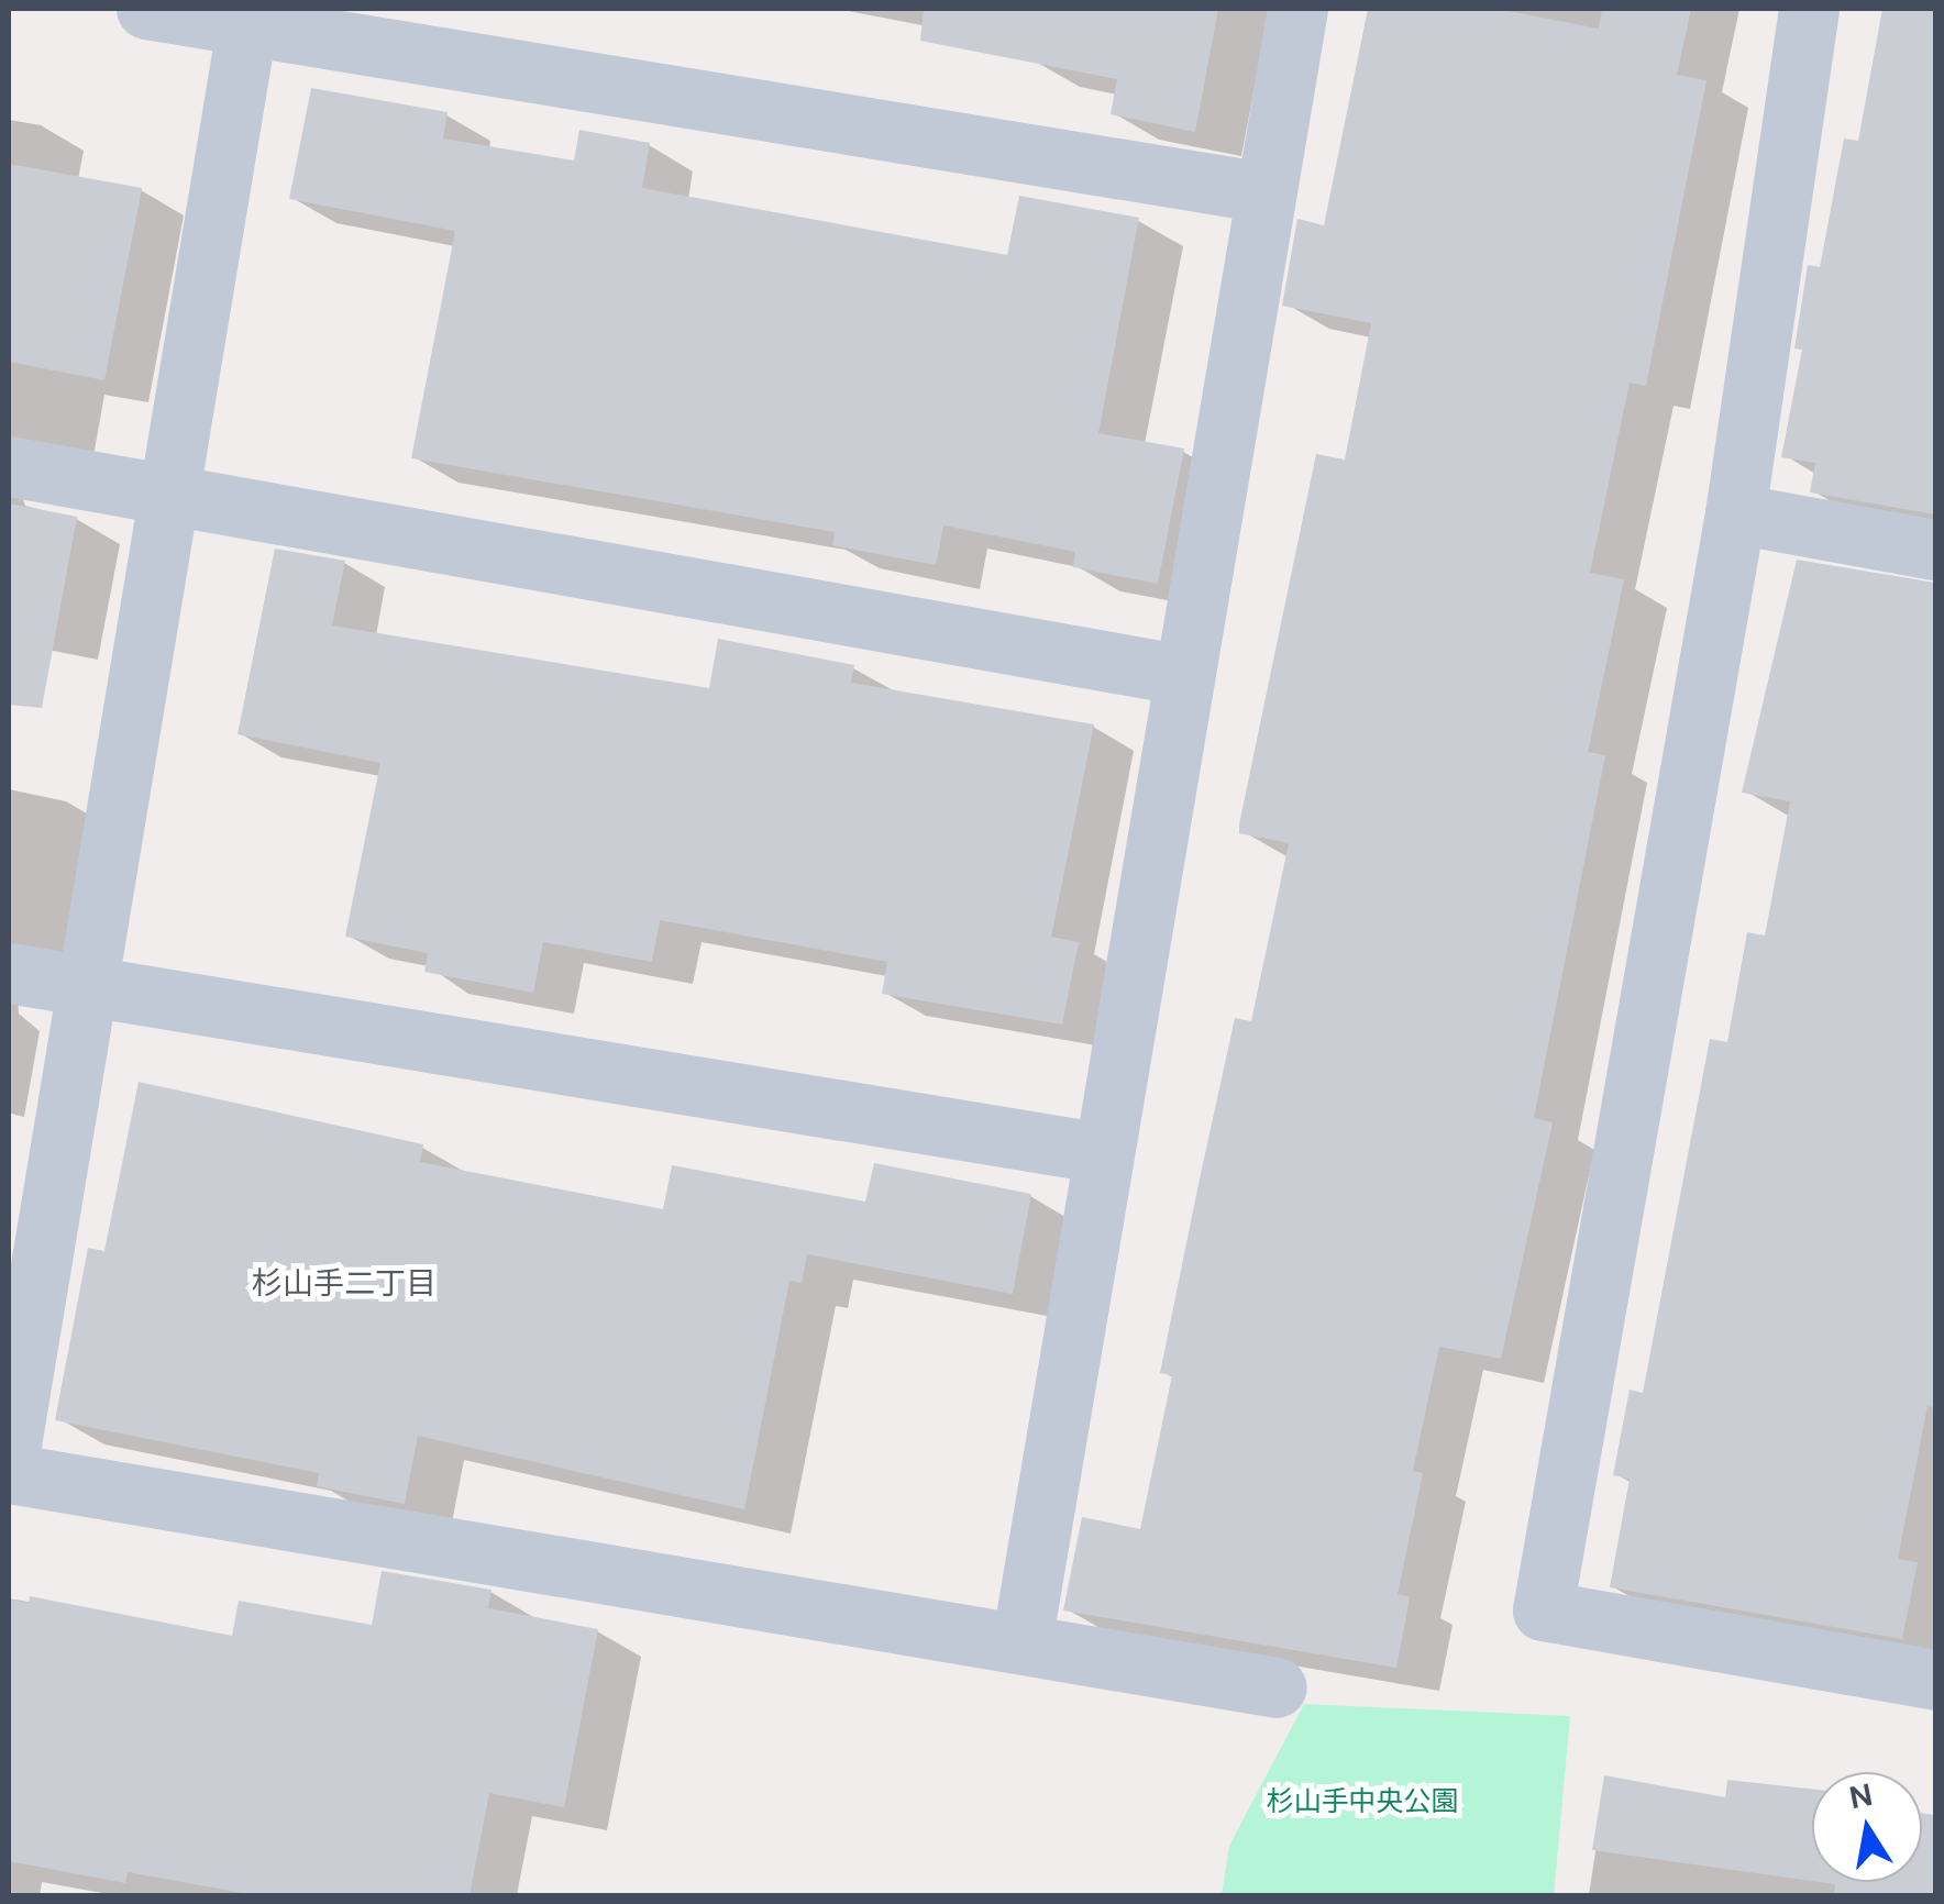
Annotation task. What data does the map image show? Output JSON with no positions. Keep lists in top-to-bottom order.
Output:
{
  "districts": ["杉山手二丁目"],
  "parks": ["杉山手中央公園"],
  "north": "top"
}
